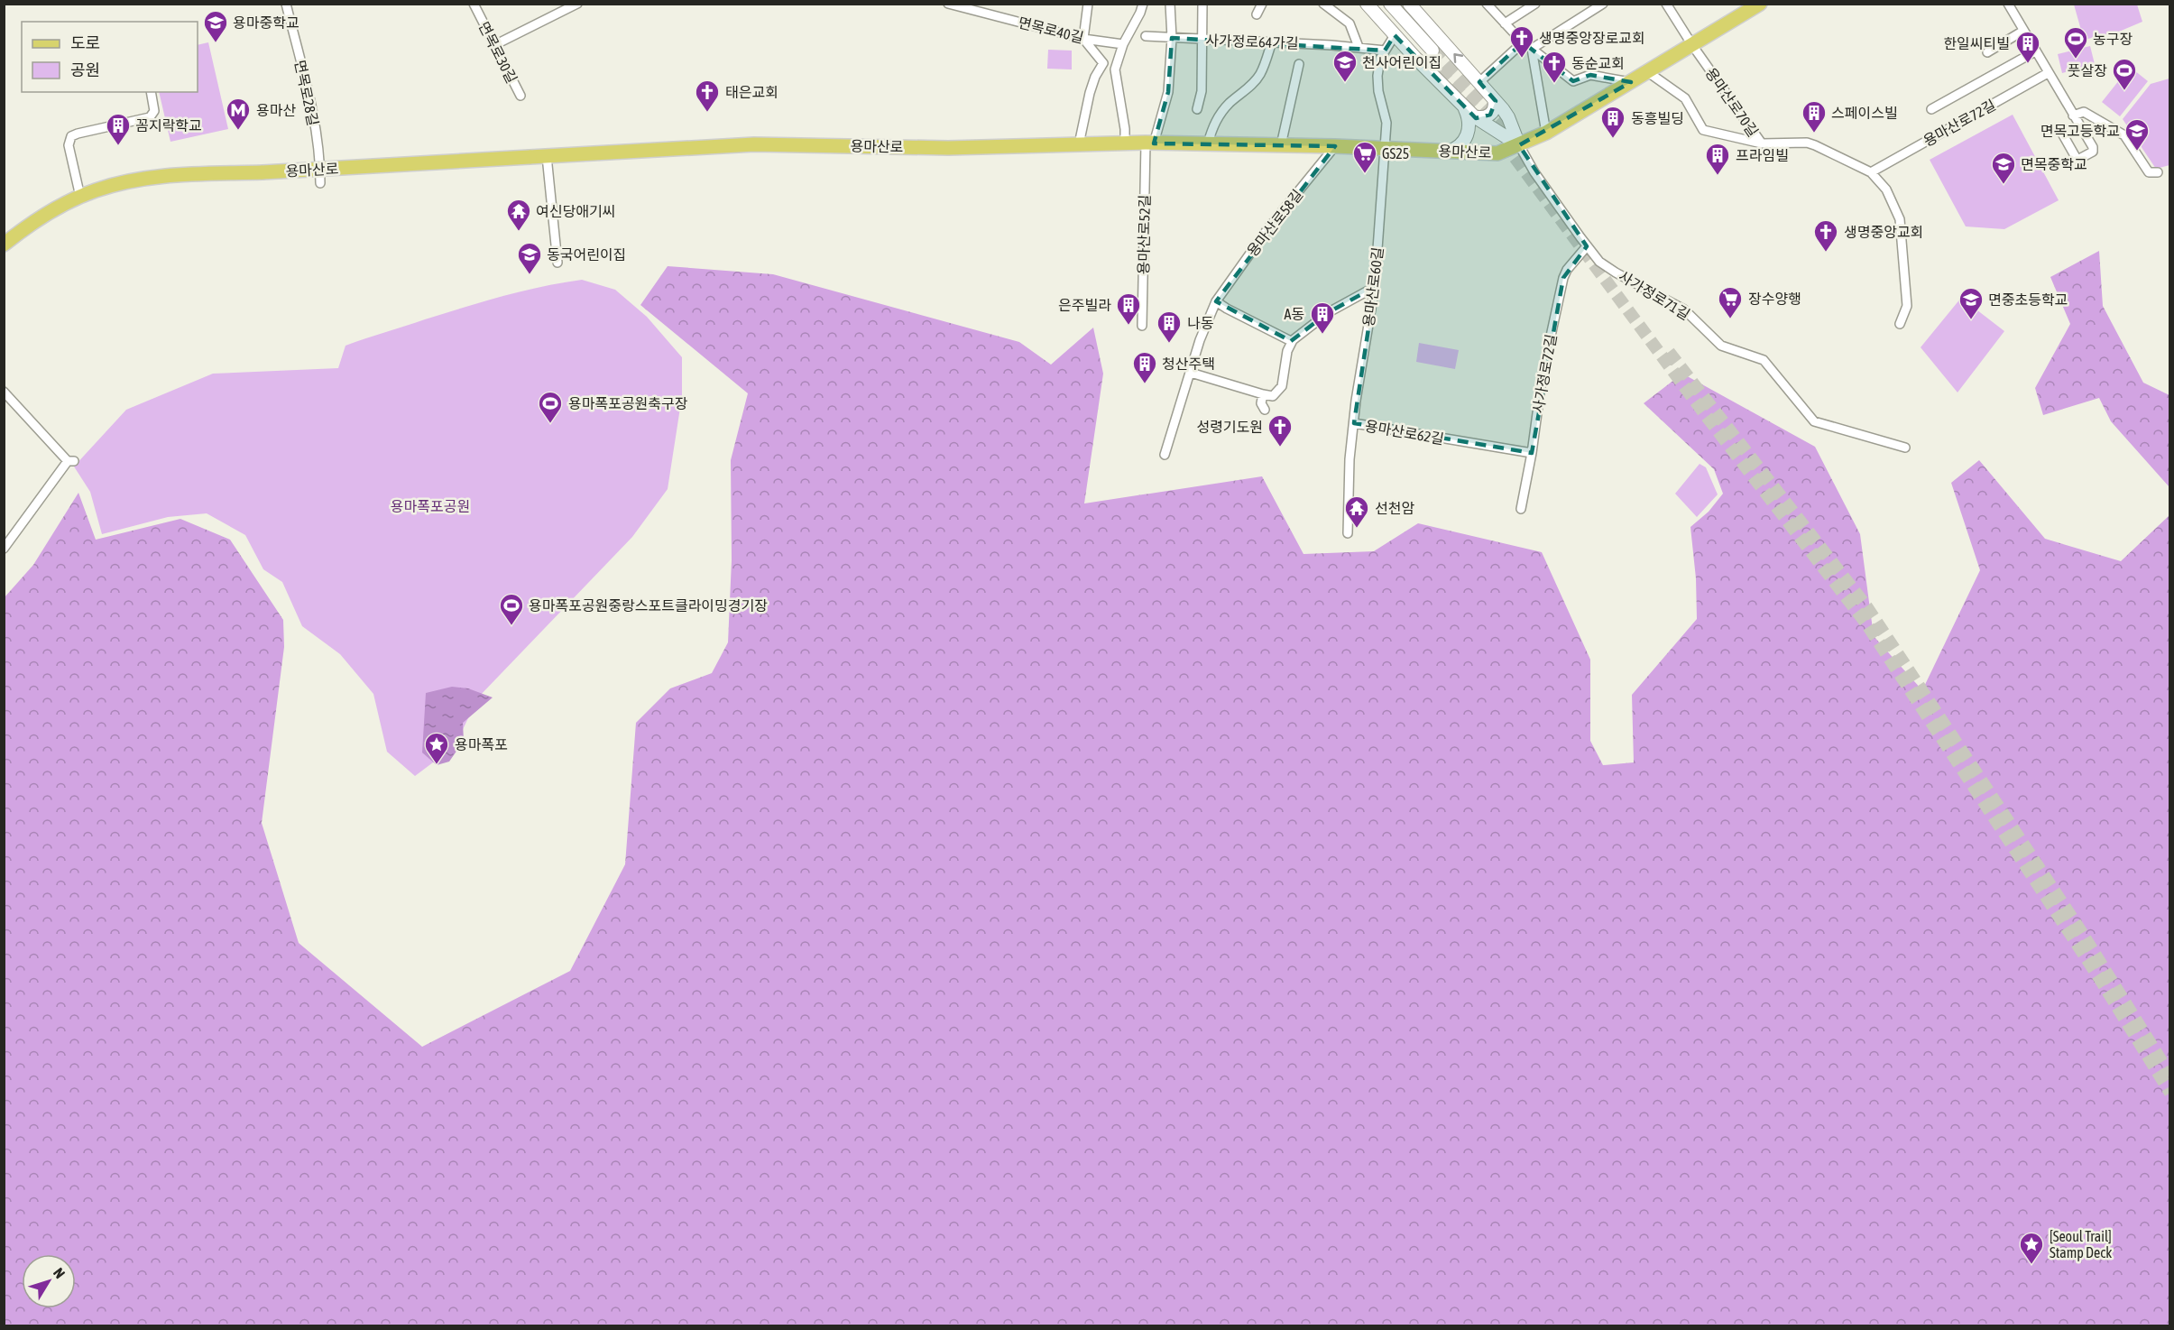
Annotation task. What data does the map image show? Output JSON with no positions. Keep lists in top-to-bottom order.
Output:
{
  "streets": {
    "main road": ["용마산로"],
    "street": [
      "면목로40길",
      "사가정로64가길",
      "면목로30길",
      "면목로28길",
      "용마산로70길",
      "용마산로72길",
      "용마산로58길",
      "용마산로52길",
      "용마산로60길",
      "사가정로71길",
      "사가정로72길",
      "용마산로62길"
    ]
  },
  "crossings": [
    ["사가정로64가길", "용마산로52길"],
    ["사가정로64가길", "용마산로60길"],
    ["용마산로70길", "용마산로72길"],
    ["용마산로70길", "용마산로"],
    ["용마산로", "용마산로58길"],
    ["용마산로", "용마산로52길"],
    ["용마산로", "용마산로60길"],
    ["용마산로", "사가정로71길"],
    ["용마산로60길", "용마산로62길"],
    ["사가정로71길", "사가정로72길"],
    ["사가정로72길", "용마산로62길"]
  ],
  "parks": ["용마폭포공원"],
  "places": {
    "school or university": [
      "용마중학교",
      "천사어린이집",
      "면목고등학교",
      "면목중학교",
      "동국어린이집",
      "면중초등학교"
    ],
    "church": [
      "생명중앙장로교회",
      "동순교회",
      "태은교회",
      "생명중앙교회",
      "성령기도원"
    ],
    "sports": [
      "농구장",
      "풋살장",
      "용마폭포공원축구장",
      "용마폭포공원중랑스포트클라이밍경기장"
    ],
    "building": [
      "한일씨티빌",
      "스페이스빌",
      "동흥빌딩",
      "꼼지락학교",
      "프라임빌",
      "은주빌라",
      "A동",
      "나동",
      "청산주택"
    ],
    "metro station": ["용마산"],
    "supermarket": ["GS25", "장수양행"],
    "temple": ["여신당애기씨", "선천암"],
    "place": ["용마폭포", "[Seoul Trail] Stamp Deck"]
  },
  "legend": ["도로", "공원"],
  "north": "top right"
}
